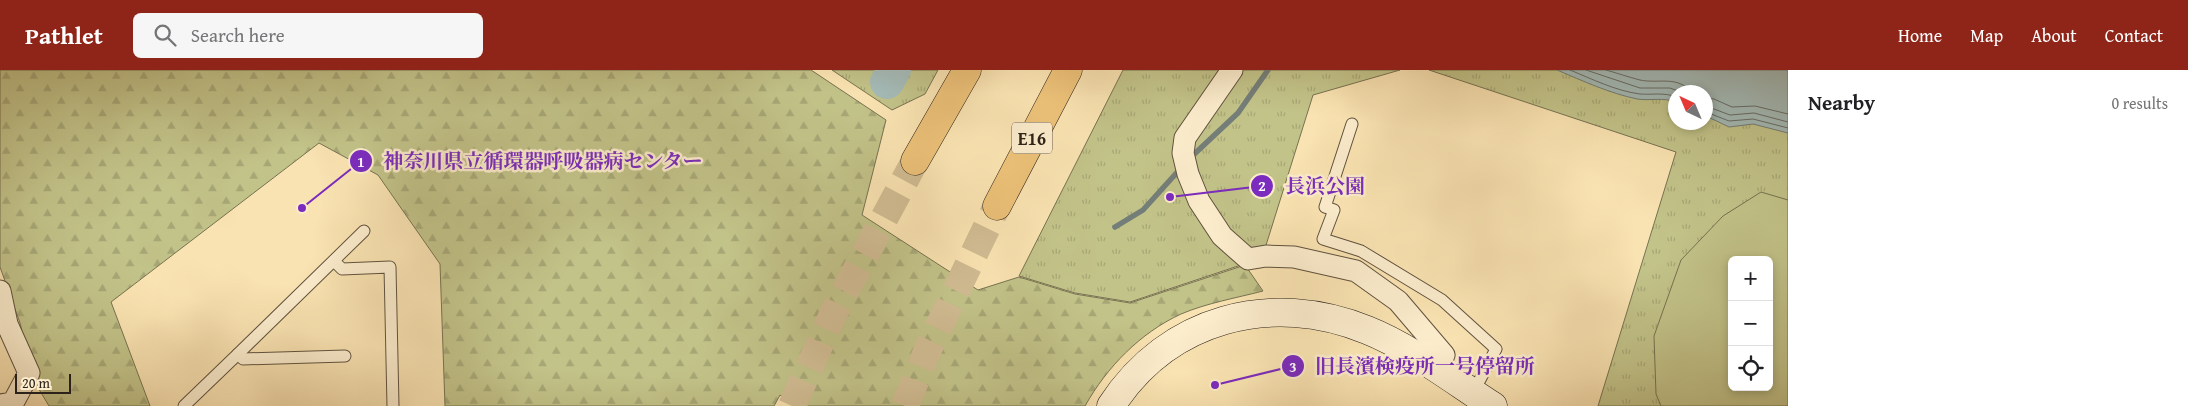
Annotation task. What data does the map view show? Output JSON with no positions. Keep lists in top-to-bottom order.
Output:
{
  "streets": {
    "highway": ["E16"]
  },
  "places": ["長浜公園", "神奈川県立循環器呼吸器病センター", "旧長濱検疫所一号停留所"],
  "scale_bar": "20 m",
  "north": "top left",
  "page": {
    "header": "Pathlet",
    "search": "Search here",
    "nav": [
      "Home",
      "Map",
      "About",
      "Contact"
    ],
    "heading": ["Nearby", "0 results"],
    "map_buttons": ["+", "−"],
    "scale": "20 m"
  }
}
